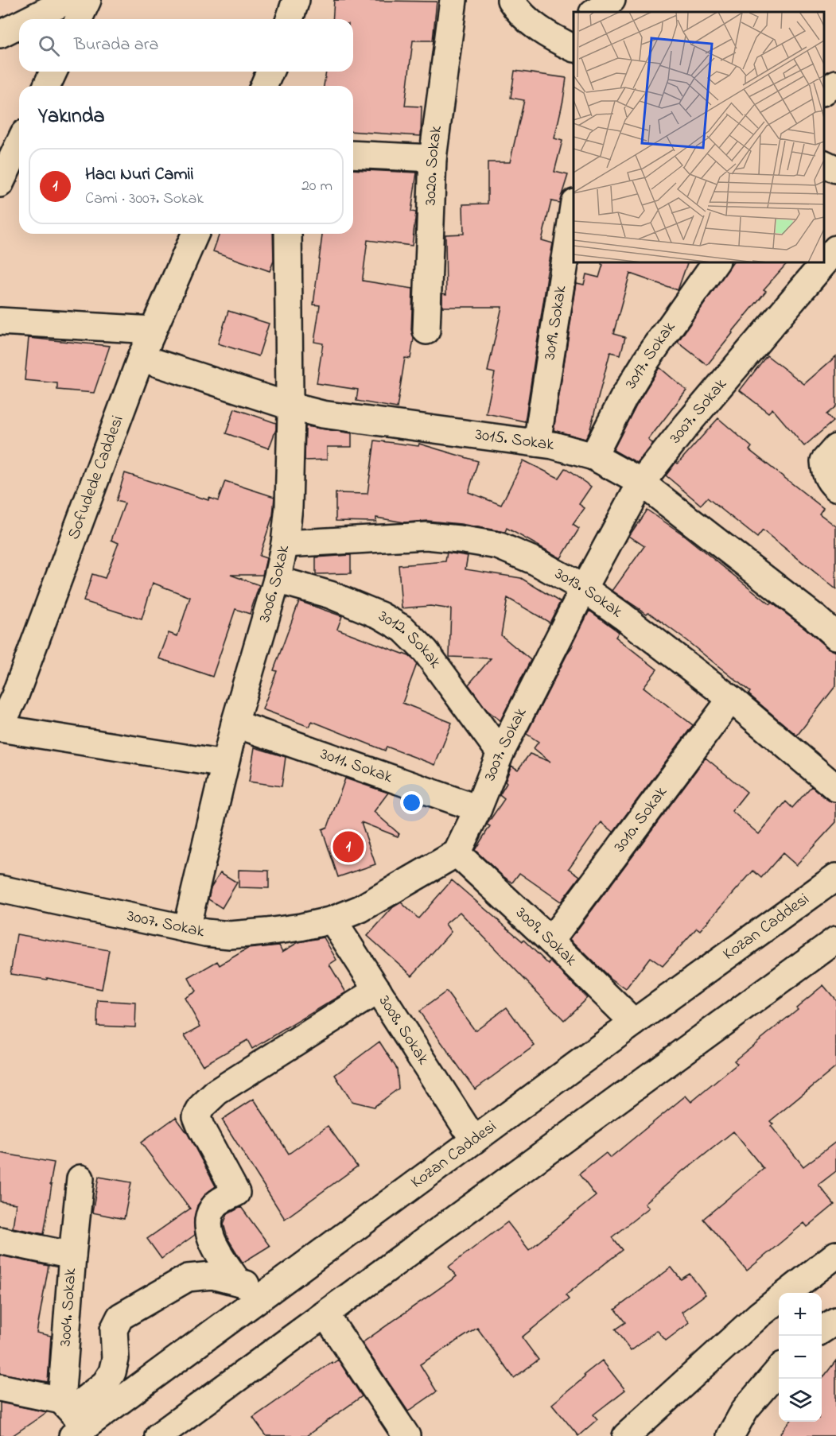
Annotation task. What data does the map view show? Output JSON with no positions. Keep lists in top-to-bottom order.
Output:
{
  "streets": {
    "main road": [
      "3020. Sokak",
      "3019. Sokak",
      "3017. Sokak",
      "3007. Sokak",
      "3015. Sokak",
      "Sofudede Caddesi",
      "3006. Sokak",
      "3013. Sokak",
      "3012. Sokak",
      "3011. Sokak",
      "3010. Sokak",
      "Kozan Caddesi",
      "3009. Sokak",
      "3008. Sokak",
      "3004. Sokak"
    ]
  },
  "crossings": [
    ["3019. Sokak", "3015. Sokak"],
    ["3017. Sokak", "3015. Sokak"],
    ["3007. Sokak", "3015. Sokak"],
    ["3007. Sokak", "3006. Sokak"],
    ["3007. Sokak", "3013. Sokak"],
    ["3007. Sokak", "3012. Sokak"],
    ["3007. Sokak", "3011. Sokak"],
    ["3007. Sokak", "3009. Sokak"],
    ["3007. Sokak", "3008. Sokak"],
    ["3015. Sokak", "Sofudede Caddesi"],
    ["3015. Sokak", "3006. Sokak"],
    ["3006. Sokak", "3013. Sokak"],
    ["3006. Sokak", "3012. Sokak"],
    ["3006. Sokak", "3011. Sokak"],
    ["3013. Sokak", "3010. Sokak"],
    ["3010. Sokak", "3009. Sokak"],
    ["Kozan Caddesi", "3009. Sokak"],
    ["Kozan Caddesi", "3008. Sokak"],
    ["Kozan Caddesi", "3004. Sokak"]
  ],
  "page": {
    "search": "Burada ara",
    "heading": "Yakında",
    "list": [
      {
        "mark": "1",
        "name": "Hacı Nuri Camii",
        "note": "Cami · 3007. Sokak",
        "value": "20 m"
      }
    ],
    "pins": "1",
    "map_buttons": ["+", "−"]
  }
}
